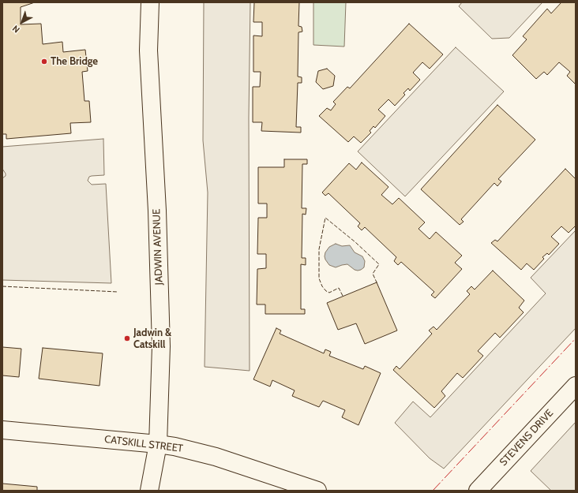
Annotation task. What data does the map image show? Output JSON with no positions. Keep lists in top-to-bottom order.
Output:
{
  "streets": {
    "main road": ["JADWIN AVENUE", "STEVENS DRIVE", "CATSKILL STREET"]
  },
  "crossings": [
    ["JADWIN AVENUE", "CATSKILL STREET"]
  ],
  "places": ["The Bridge", "Jadwin & Catskill"],
  "north": "bottom left"
}
